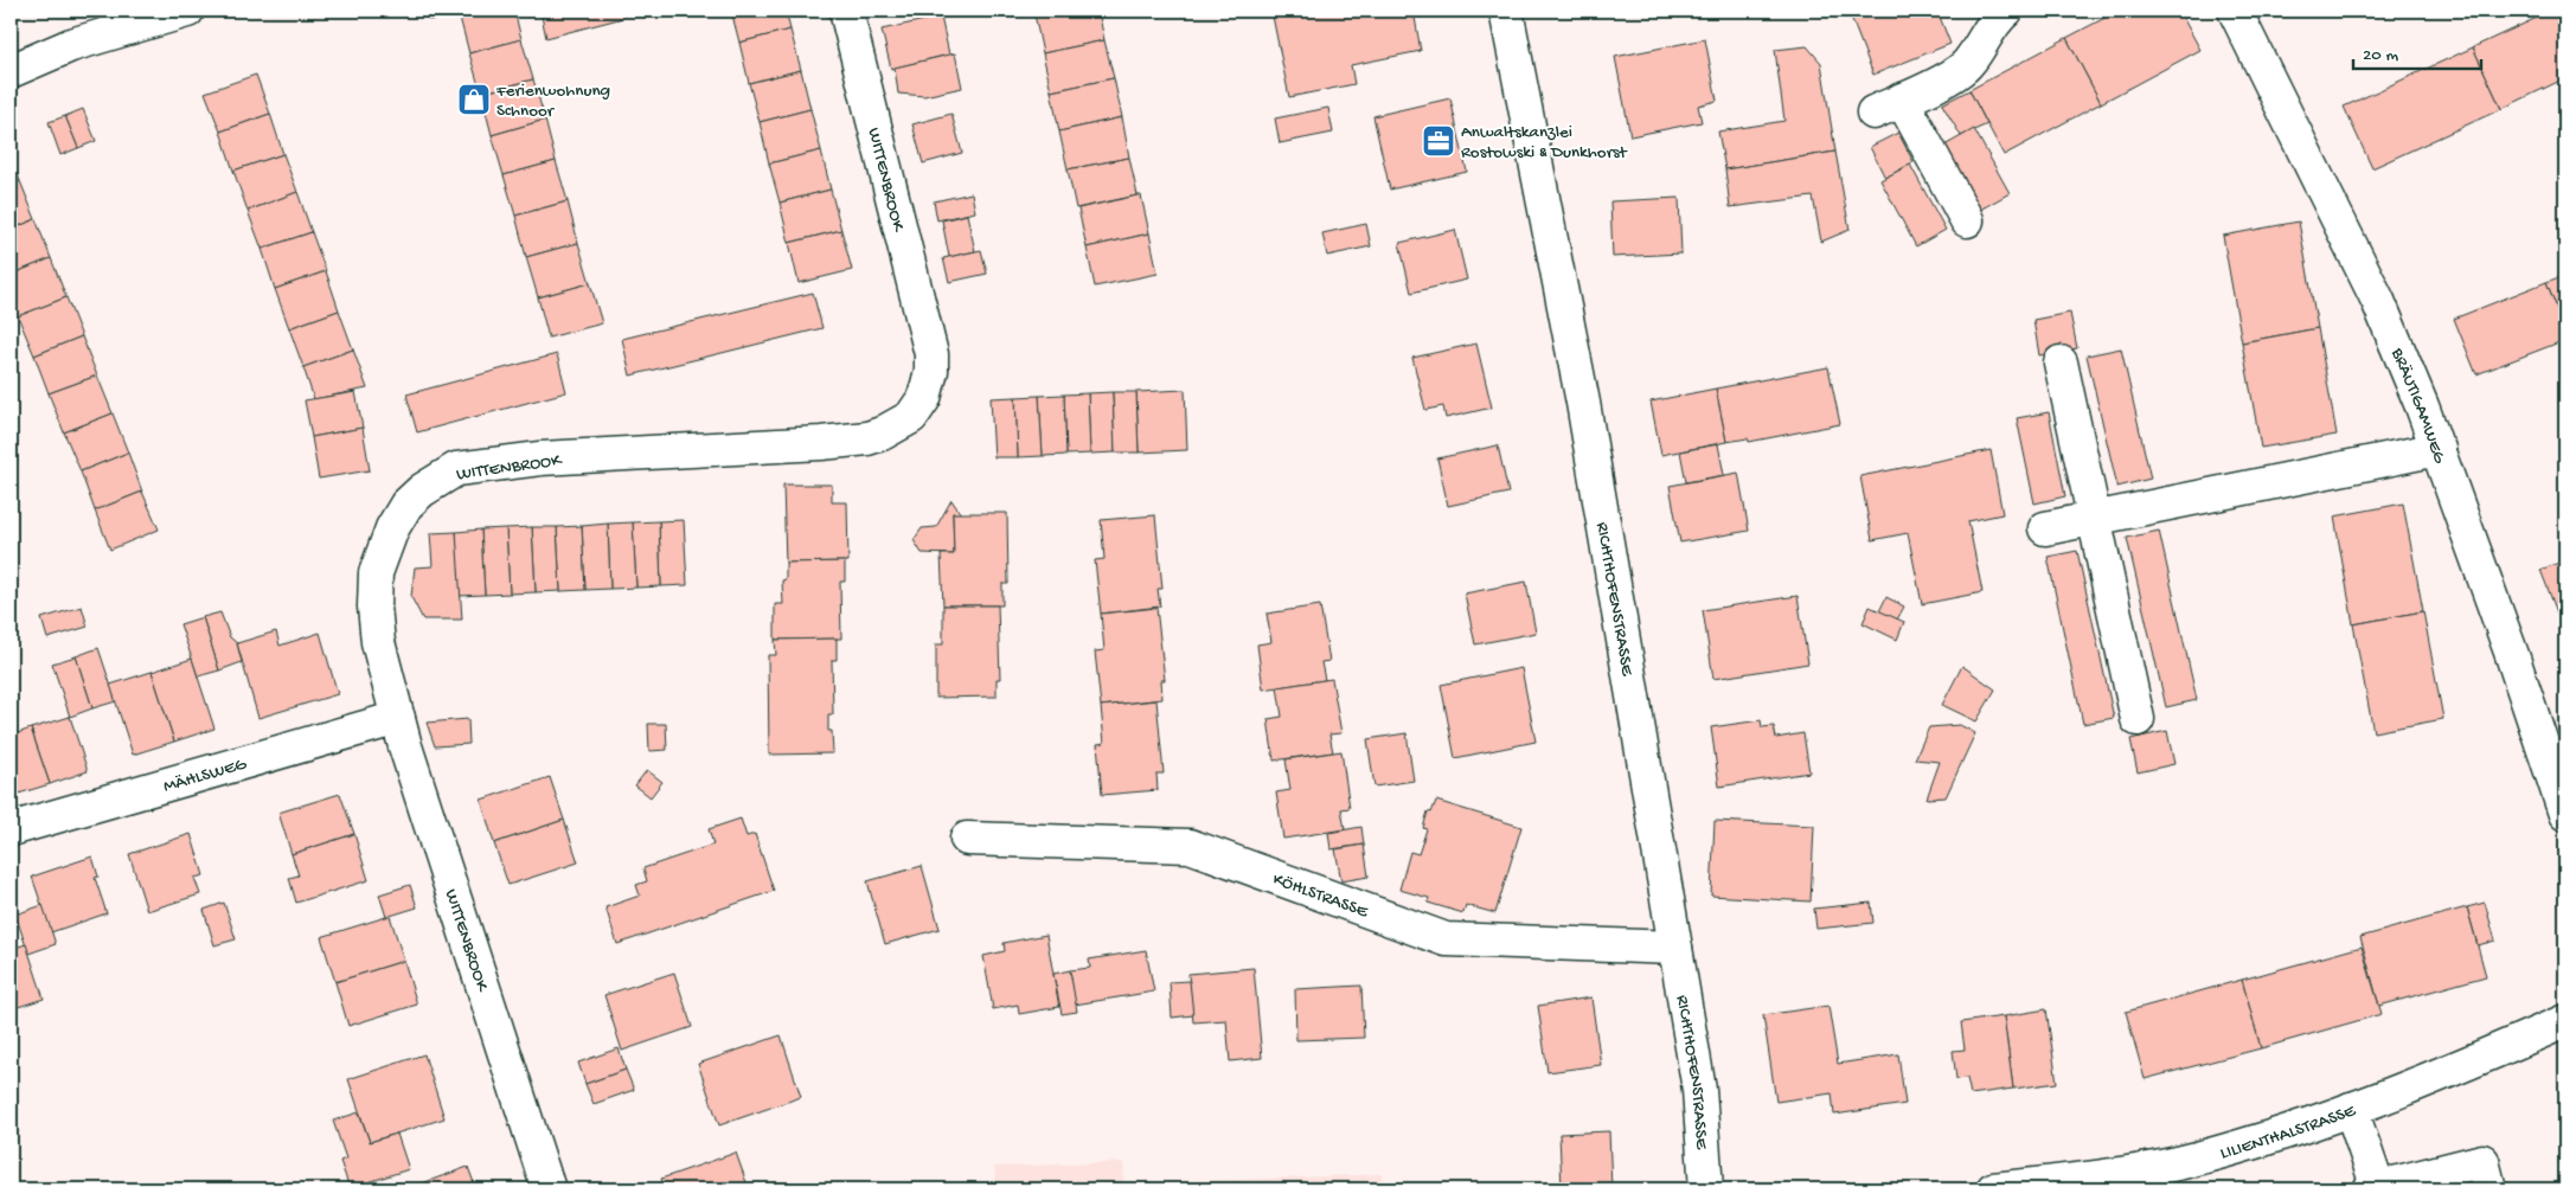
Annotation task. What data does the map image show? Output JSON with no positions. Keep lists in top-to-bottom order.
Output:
{
  "streets": {
    "street": [
      "WITTENBROOK",
      "BRÄUTIGAMWEG",
      "RICHTHOFENSTRASSE",
      "MÄHLSWEG",
      "KÖHLSTRASSE",
      "LILIENTHALSTRASSE"
    ]
  },
  "crossings": [
    ["WITTENBROOK", "MÄHLSWEG"],
    ["RICHTHOFENSTRASSE", "KÖHLSTRASSE"]
  ],
  "places": {
    "shop": ["Ferienwohnung Schnoor"],
    "office": ["Anwaltskanzlei Rostowski & Dunkhorst"]
  },
  "scale_bar": "20 m"
}
